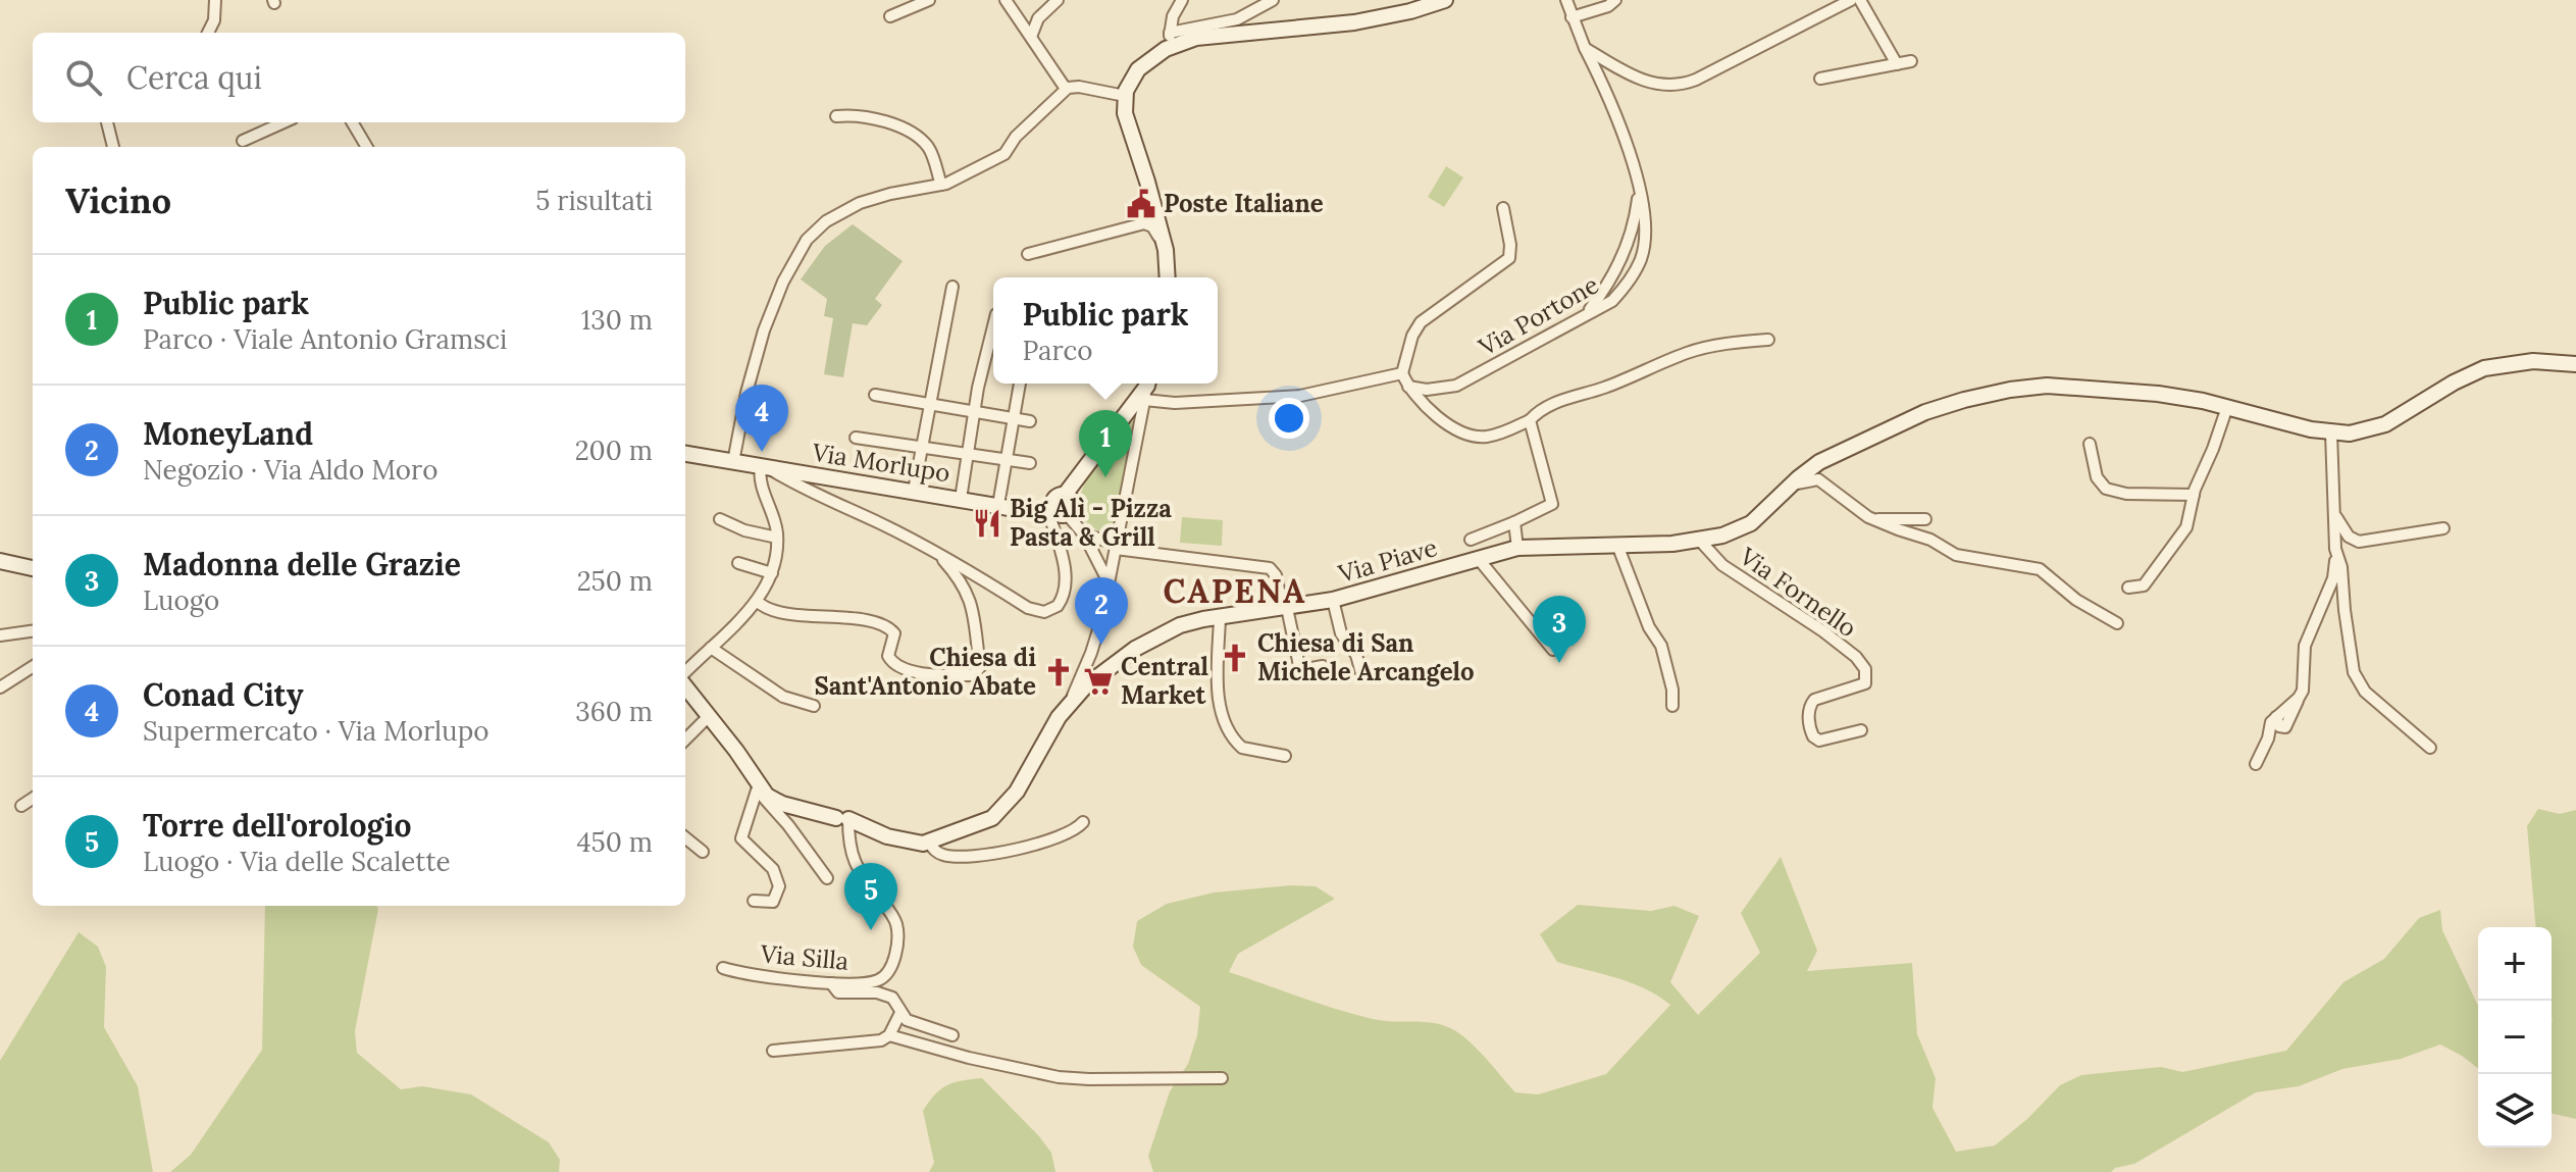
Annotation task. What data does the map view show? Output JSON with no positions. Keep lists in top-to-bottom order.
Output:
{
  "streets": {
    "main road": ["Via Morlupo", "Via Piave"],
    "street": ["Via Portone", "Via Fornello", "Via Silla"]
  },
  "crossings": [
    ["Via Piave", "Via Fornello"]
  ],
  "districts": ["CAPENA"],
  "places": {
    "public building": ["Poste Italiane"],
    "restaurant": ["Big Alì - Pizza Pasta & Grill"],
    "church": ["Chiesa di San Michele Arcangelo", "Chiesa di Sant'Antonio Abate"],
    "supermarket": ["Central Market"]
  },
  "page": {
    "search": "Cerca qui",
    "heading": ["Vicino", "5 risultati"],
    "list": [
      {
        "mark": "1",
        "name": "Public park",
        "note": "Parco · Viale Antonio Gramsci",
        "value": "130 m"
      },
      {
        "mark": "2",
        "name": "MoneyLand",
        "note": "Negozio · Via Aldo Moro",
        "value": "200 m"
      },
      {
        "mark": "3",
        "name": "Madonna delle Grazie",
        "note": "Luogo",
        "value": "250 m"
      },
      {
        "mark": "4",
        "name": "Conad City",
        "note": "Supermercato · Via Morlupo",
        "value": "360 m"
      },
      {
        "mark": "5",
        "name": "Torre dell'orologio",
        "note": "Luogo · Via delle Scalette",
        "value": "450 m"
      }
    ],
    "popup": ["Public park", "Parco"],
    "pins": [
      "4",
      "1",
      "2",
      "3",
      "5"
    ],
    "map_buttons": ["+", "−"]
  }
}
